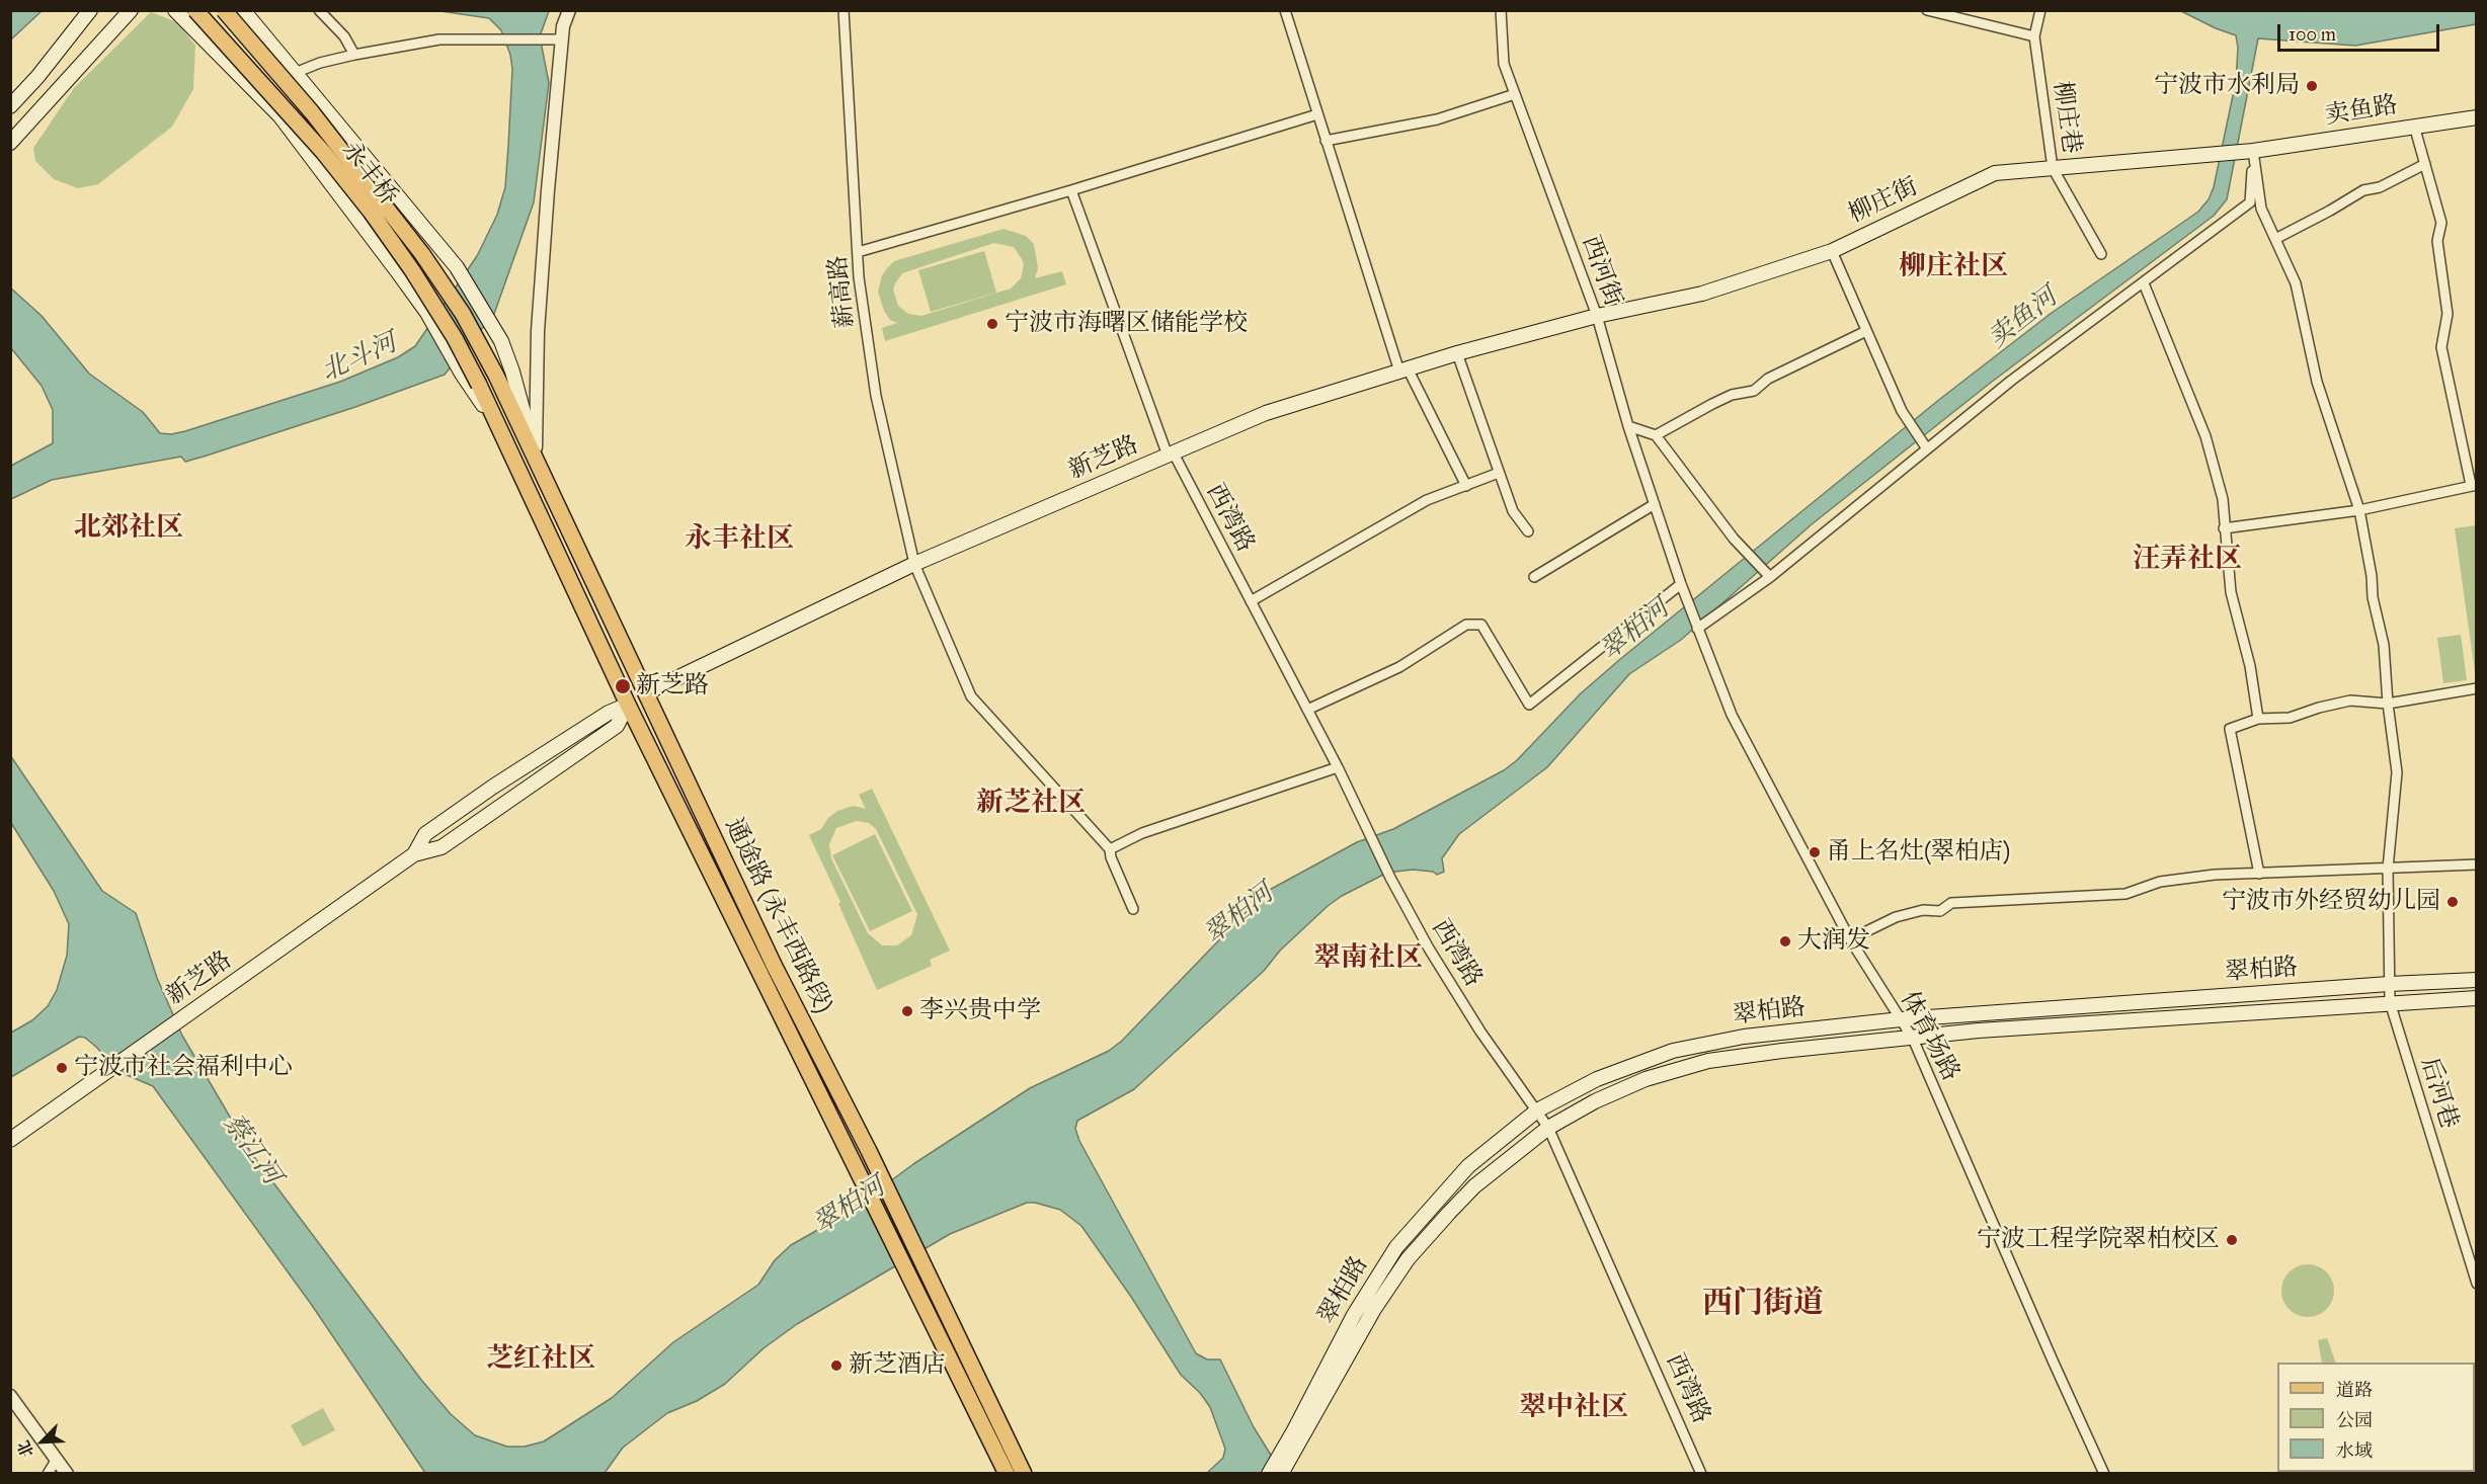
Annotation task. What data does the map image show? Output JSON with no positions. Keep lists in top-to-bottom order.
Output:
{
  "streets": {
    "main road": [
      "卖鱼路",
      "永丰桥",
      "柳庄街",
      "新芝路",
      "通途路 (永丰西路段)",
      "翠柏路"
    ],
    "street": [
      "柳庄巷",
      "西河街",
      "薪高路",
      "西湾路",
      "体育场路",
      "后河巷"
    ]
  },
  "crossings": [
    ["卖鱼路", "柳庄街"],
    ["卖鱼路", "后河巷"],
    ["柳庄巷", "柳庄街"],
    ["永丰桥", "通途路 (永丰西路段)"],
    ["柳庄街", "西河街"],
    ["柳庄街", "新芝路"],
    ["西河街", "新芝路"],
    ["西河街", "体育场路"],
    ["薪高路", "新芝路"],
    ["新芝路", "西湾路"],
    ["新芝路", "通途路 (永丰西路段)"],
    ["西湾路", "翠柏路"],
    ["翠柏路", "体育场路"],
    ["翠柏路", "后河巷"]
  ],
  "districts": [
    "柳庄社区",
    "北郊社区",
    "永丰社区",
    "汪弄社区",
    "新芝社区",
    "翠南社区",
    "西门街道",
    "芝红社区",
    "翠中社区"
  ],
  "water": [
    "卖鱼河",
    "北斗河",
    "翠柏河",
    "蔡江河"
  ],
  "places": [
    "宁波市水利局",
    "宁波市海曙区储能学校",
    "新芝路",
    "甬上名灶(翠柏店)",
    "宁波市外经贸幼儿园",
    "大润发",
    "李兴贵中学",
    "宁波市社会福利中心",
    "宁波工程学院翠柏校区",
    "新芝酒店"
  ],
  "legend": ["道路", "公园", "水域"],
  "scale_bar": "100 m",
  "north": "bottom left"
}
